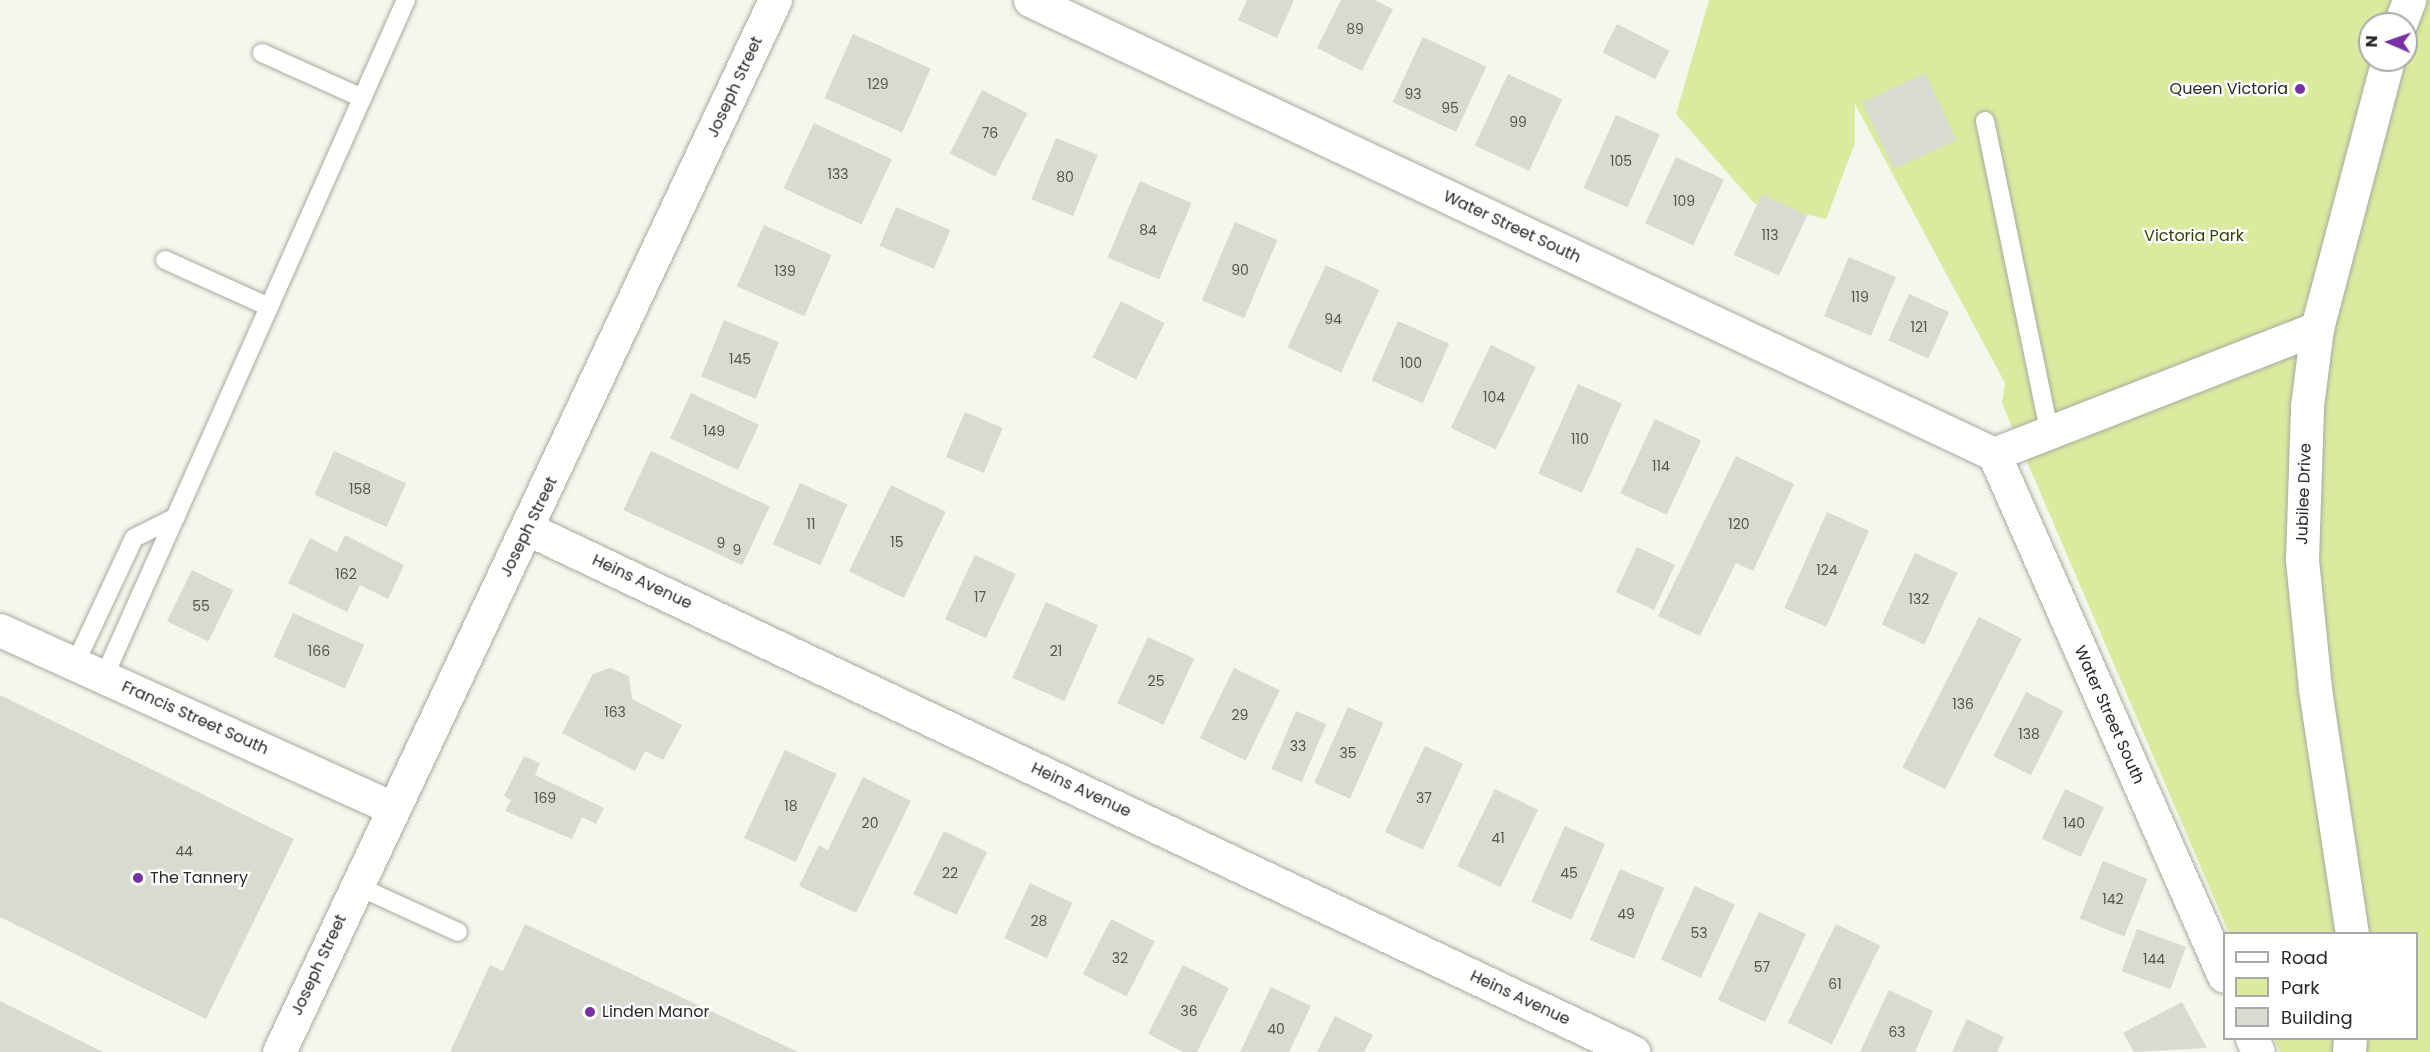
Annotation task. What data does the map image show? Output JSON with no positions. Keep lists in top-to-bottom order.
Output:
{
  "streets": {
    "street": [
      "Joseph Street",
      "Water Street South",
      "Jubilee Drive",
      "Heins Avenue",
      "Francis Street South"
    ]
  },
  "crossings": [
    ["Joseph Street", "Heins Avenue"],
    ["Joseph Street", "Francis Street South"]
  ],
  "parks": ["Victoria Park"],
  "places": ["Queen Victoria", "The Tannery", "Linden Manor"],
  "house_numbers": [
    "89",
    "129",
    "93",
    "95",
    "99",
    "76",
    "105",
    "133",
    "80",
    "109",
    "84",
    "113",
    "90",
    "139",
    "119",
    "94",
    "121",
    "145",
    "100",
    "104",
    "149",
    "110",
    "114",
    "158",
    "11",
    "120",
    "15",
    "9",
    "9",
    "124",
    "162",
    "17",
    "132",
    "55",
    "166",
    "21",
    "25",
    "136",
    "163",
    "29",
    "138",
    "33",
    "35",
    "169",
    "37",
    "18",
    "20",
    "140",
    "41",
    "44",
    "22",
    "45",
    "142",
    "49",
    "28",
    "53",
    "32",
    "144",
    "57",
    "61",
    "36",
    "40",
    "63"
  ],
  "legend": ["Road", "Park", "Building"],
  "north": "left"
}
